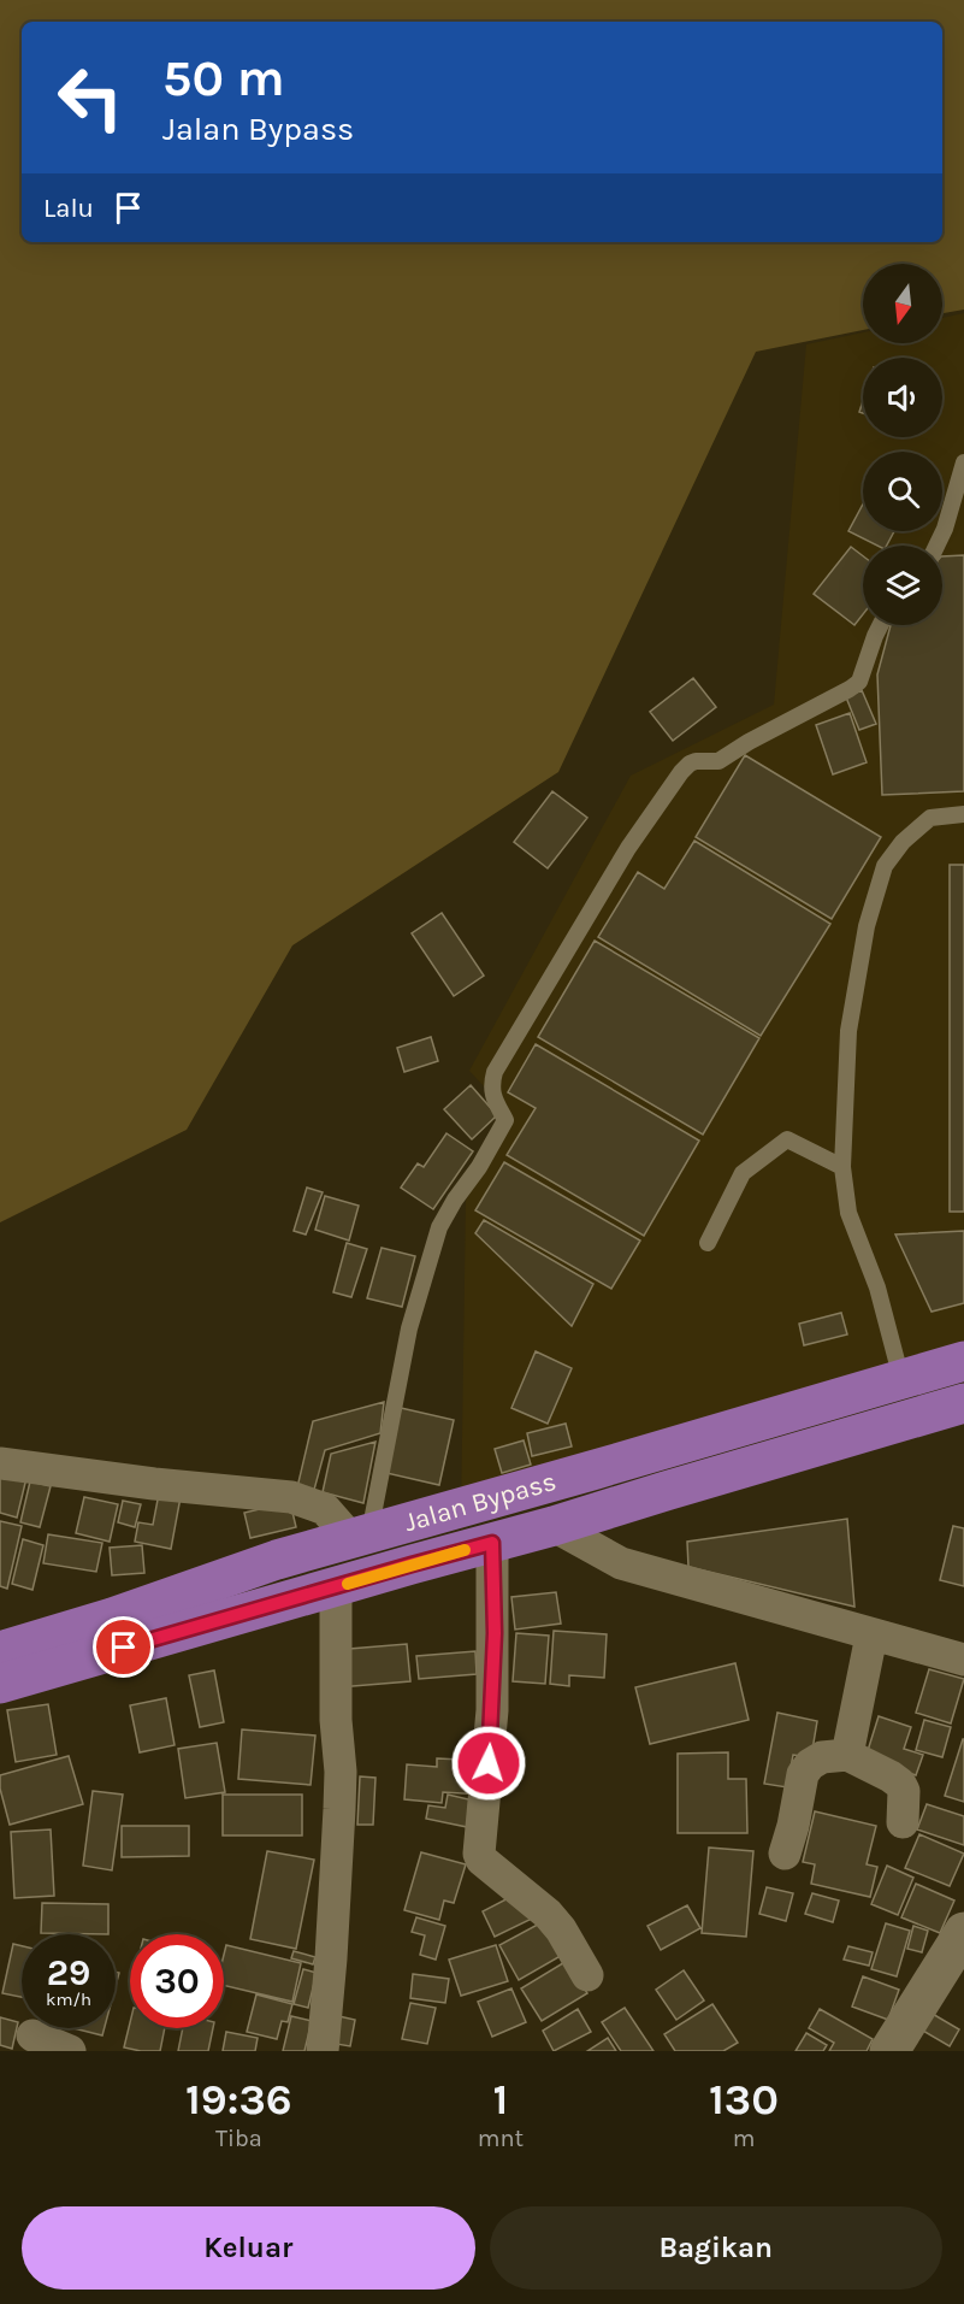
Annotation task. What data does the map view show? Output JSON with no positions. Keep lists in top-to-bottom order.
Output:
{
  "streets": {
    "highway": ["Jalan Bypass"]
  },
  "north": "bottom",
  "page": {
    "turn": ["50 m", "Jalan Bypass"],
    "then": "Lalu",
    "speed": "29 km/h",
    "limit": "30",
    "eta": [
      "19:36",
      "Tiba",
      "1",
      "mnt",
      "130",
      "m"
    ],
    "buttons": ["Keluar", "Bagikan"]
  }
}
